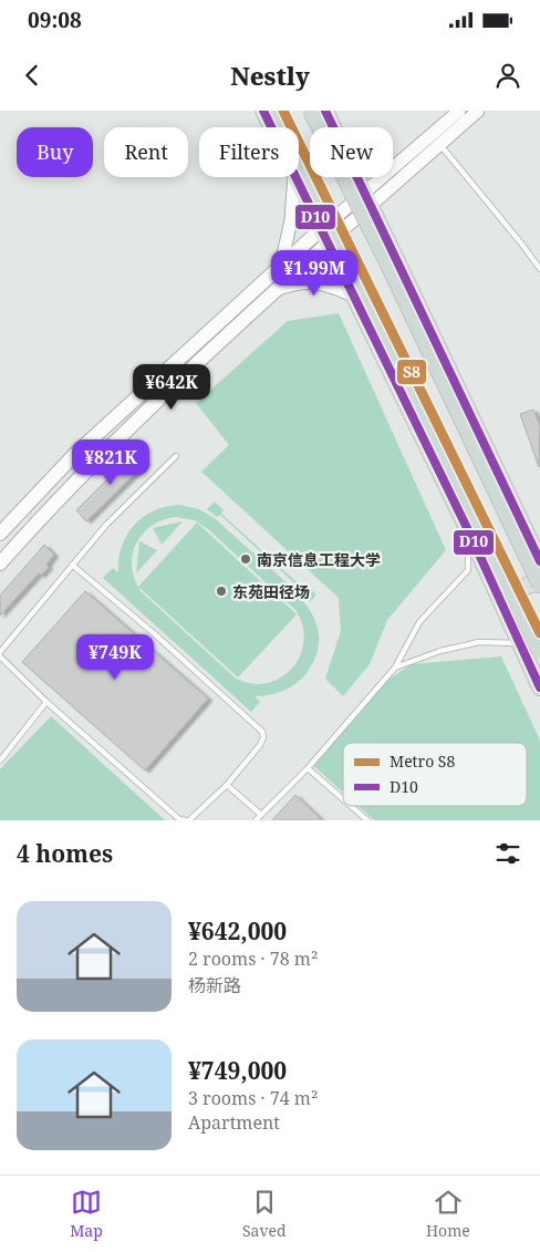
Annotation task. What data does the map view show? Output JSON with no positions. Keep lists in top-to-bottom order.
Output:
{
  "places": ["南京信息工程大学", "东苑田径场"],
  "lines": ["metro line S8", "transit line D10"],
  "legend": ["Metro S8", "D10"],
  "page": {
    "status": "09:08",
    "header": "Nestly",
    "chip": [
      "Buy",
      "Rent",
      "Filters",
      "New"
    ],
    "price": [
      "¥1.99M",
      "¥642K",
      "¥821K",
      "¥749K"
    ],
    "heading": "4 homes",
    "list": [
      {
        "name": "¥642,000",
        "note": "2 rooms · 78 m² · 杨新路"
      },
      {
        "name": "¥749,000",
        "note": "3 rooms · 74 m² · Apartment"
      }
    ],
    "tabs": ["Map", "Saved", "Home"]
  }
}
